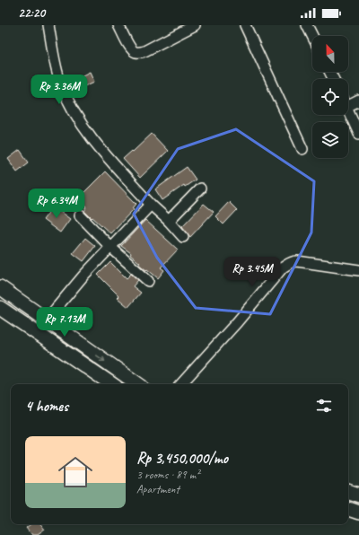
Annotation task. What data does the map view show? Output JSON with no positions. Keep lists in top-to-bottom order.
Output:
{
  "north": "top",
  "page": {
    "status": "22:20",
    "price": [
      "Rp 3.36M",
      "Rp 6.34M",
      "Rp 3.45M",
      "Rp 7.13M"
    ],
    "heading": "4 homes",
    "list": [
      {
        "name": "Rp 3,450,000/mo",
        "note": "3 rooms · 89 m² · Apartment"
      }
    ]
  }
}
